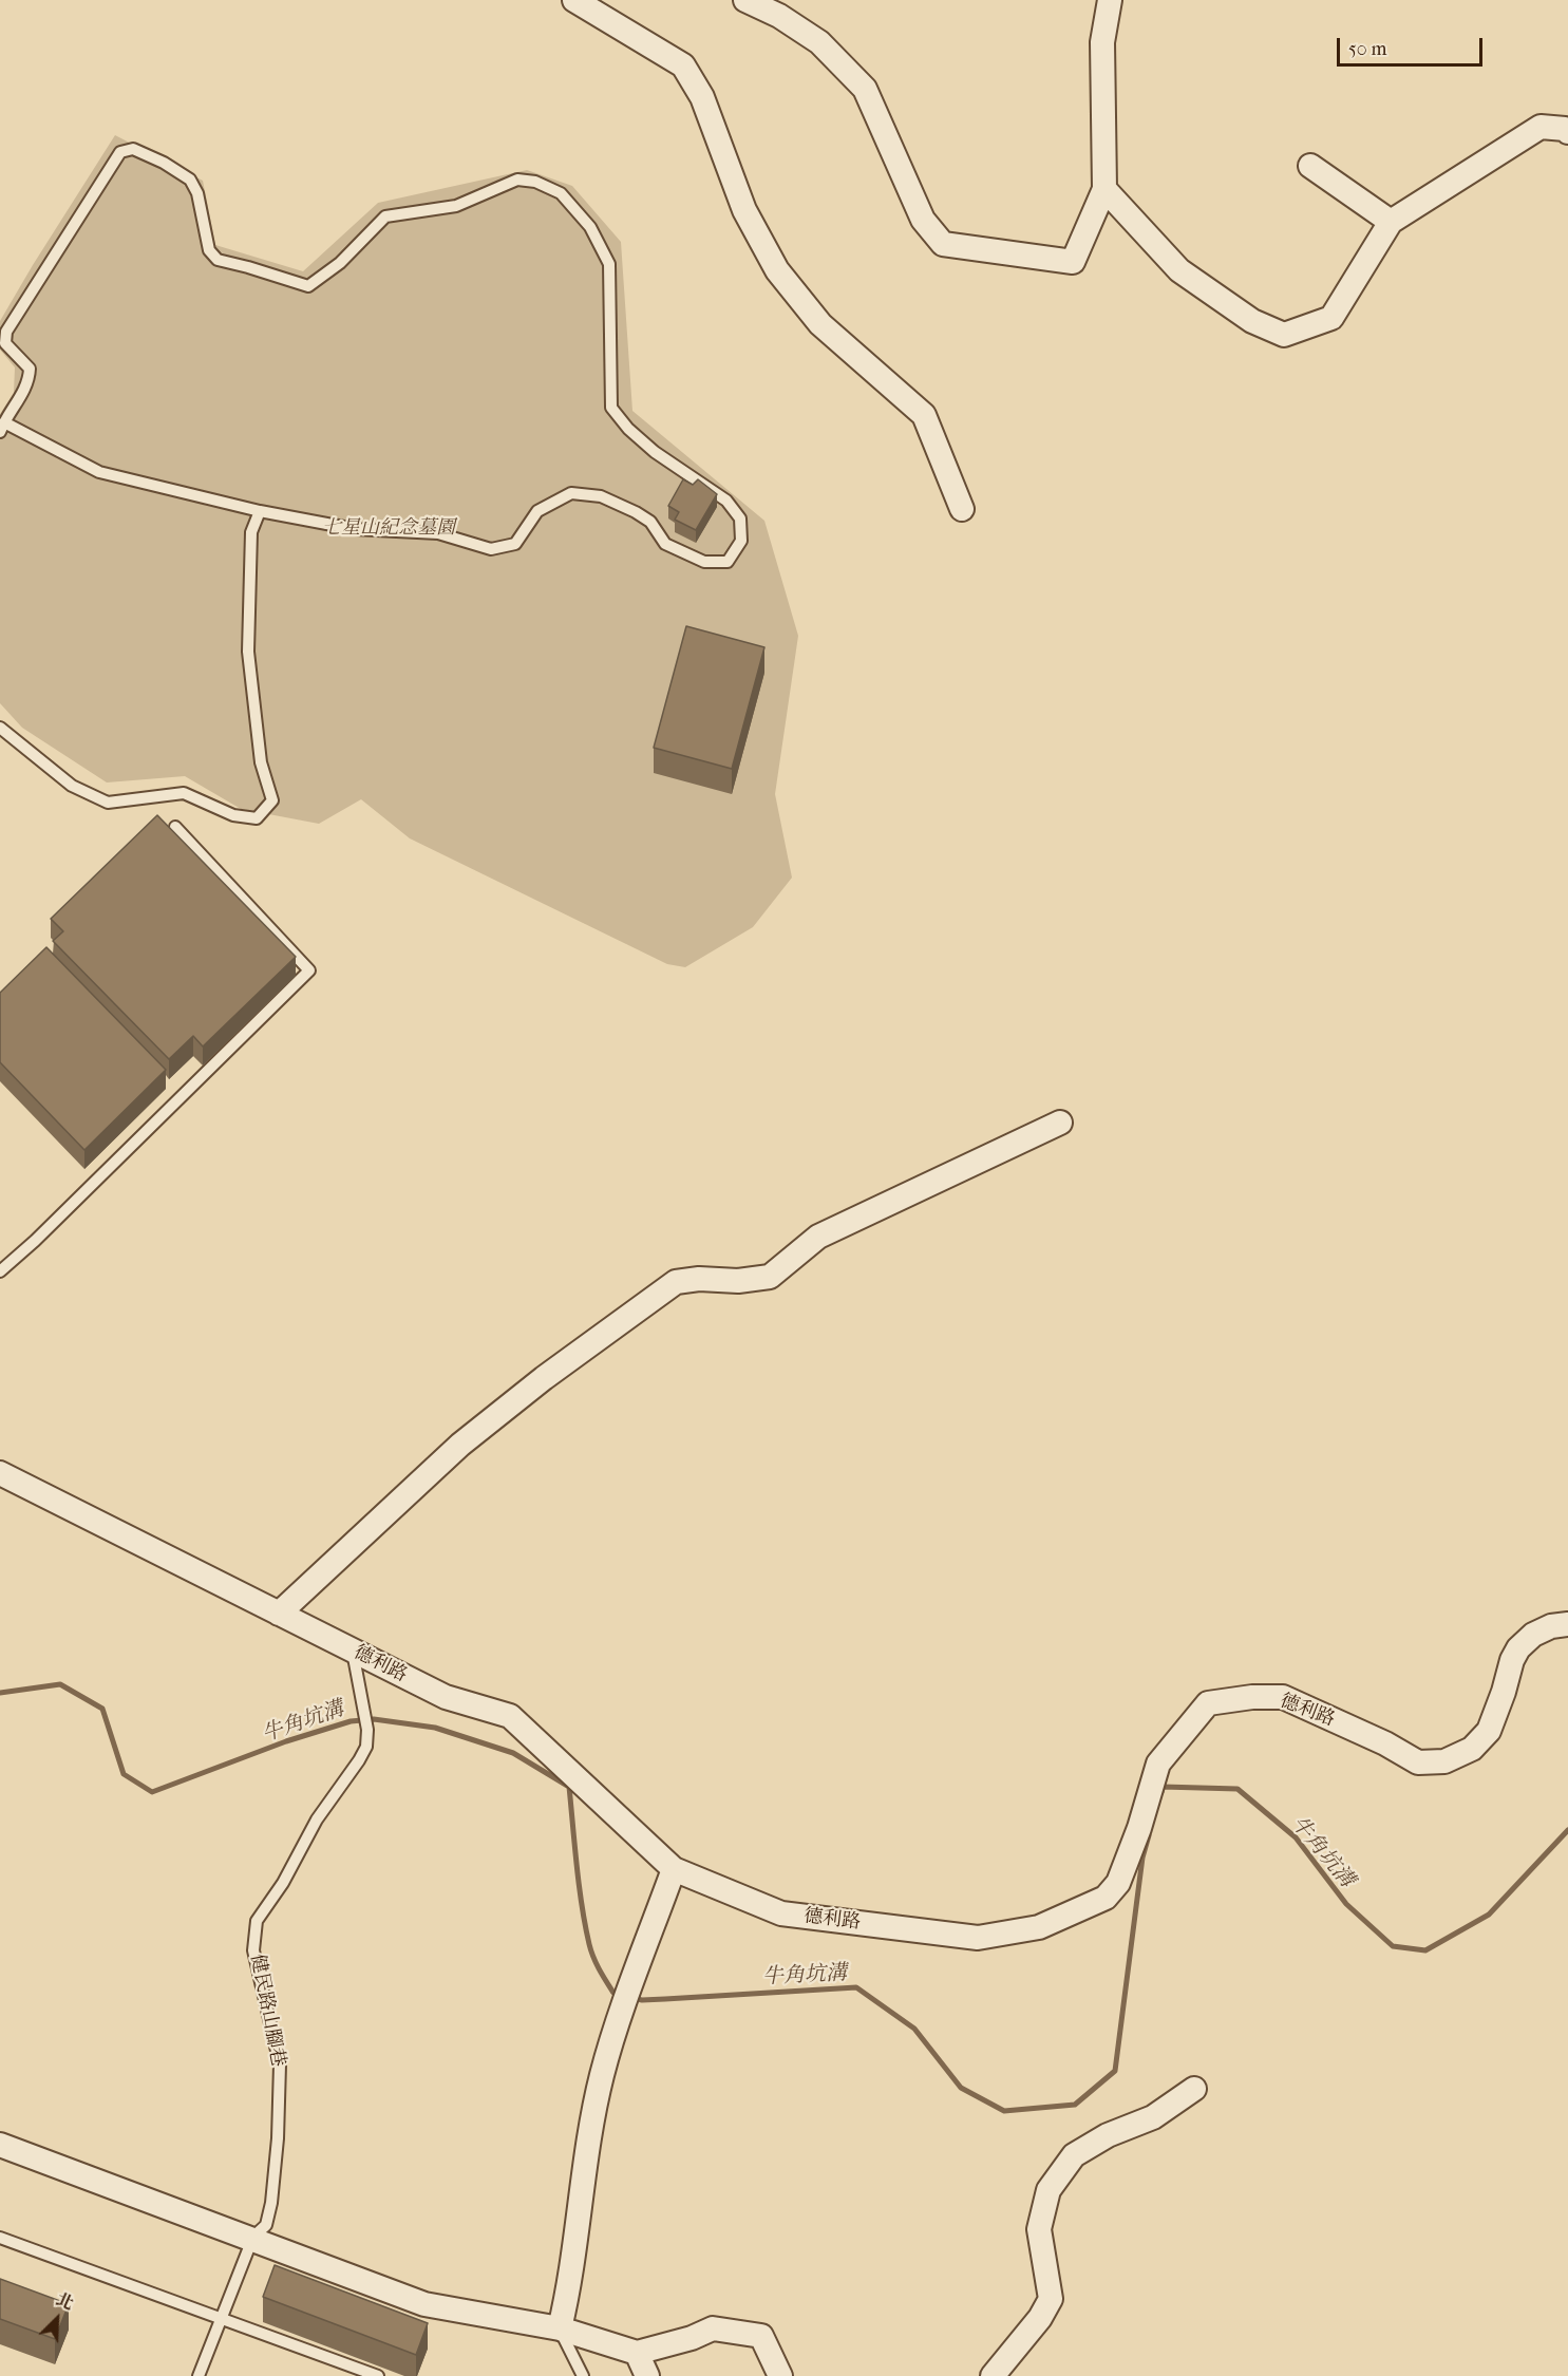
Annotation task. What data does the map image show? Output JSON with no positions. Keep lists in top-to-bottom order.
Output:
{
  "streets": {
    "street": ["德利路"],
    "lane": ["健民路山腳巷"]
  },
  "crossings": [
    ["德利路", "健民路山腳巷"]
  ],
  "water": ["牛角坑溝"],
  "parks": ["七星山紀念墓園"],
  "scale_bar": "50 m",
  "north": "top right"
}
